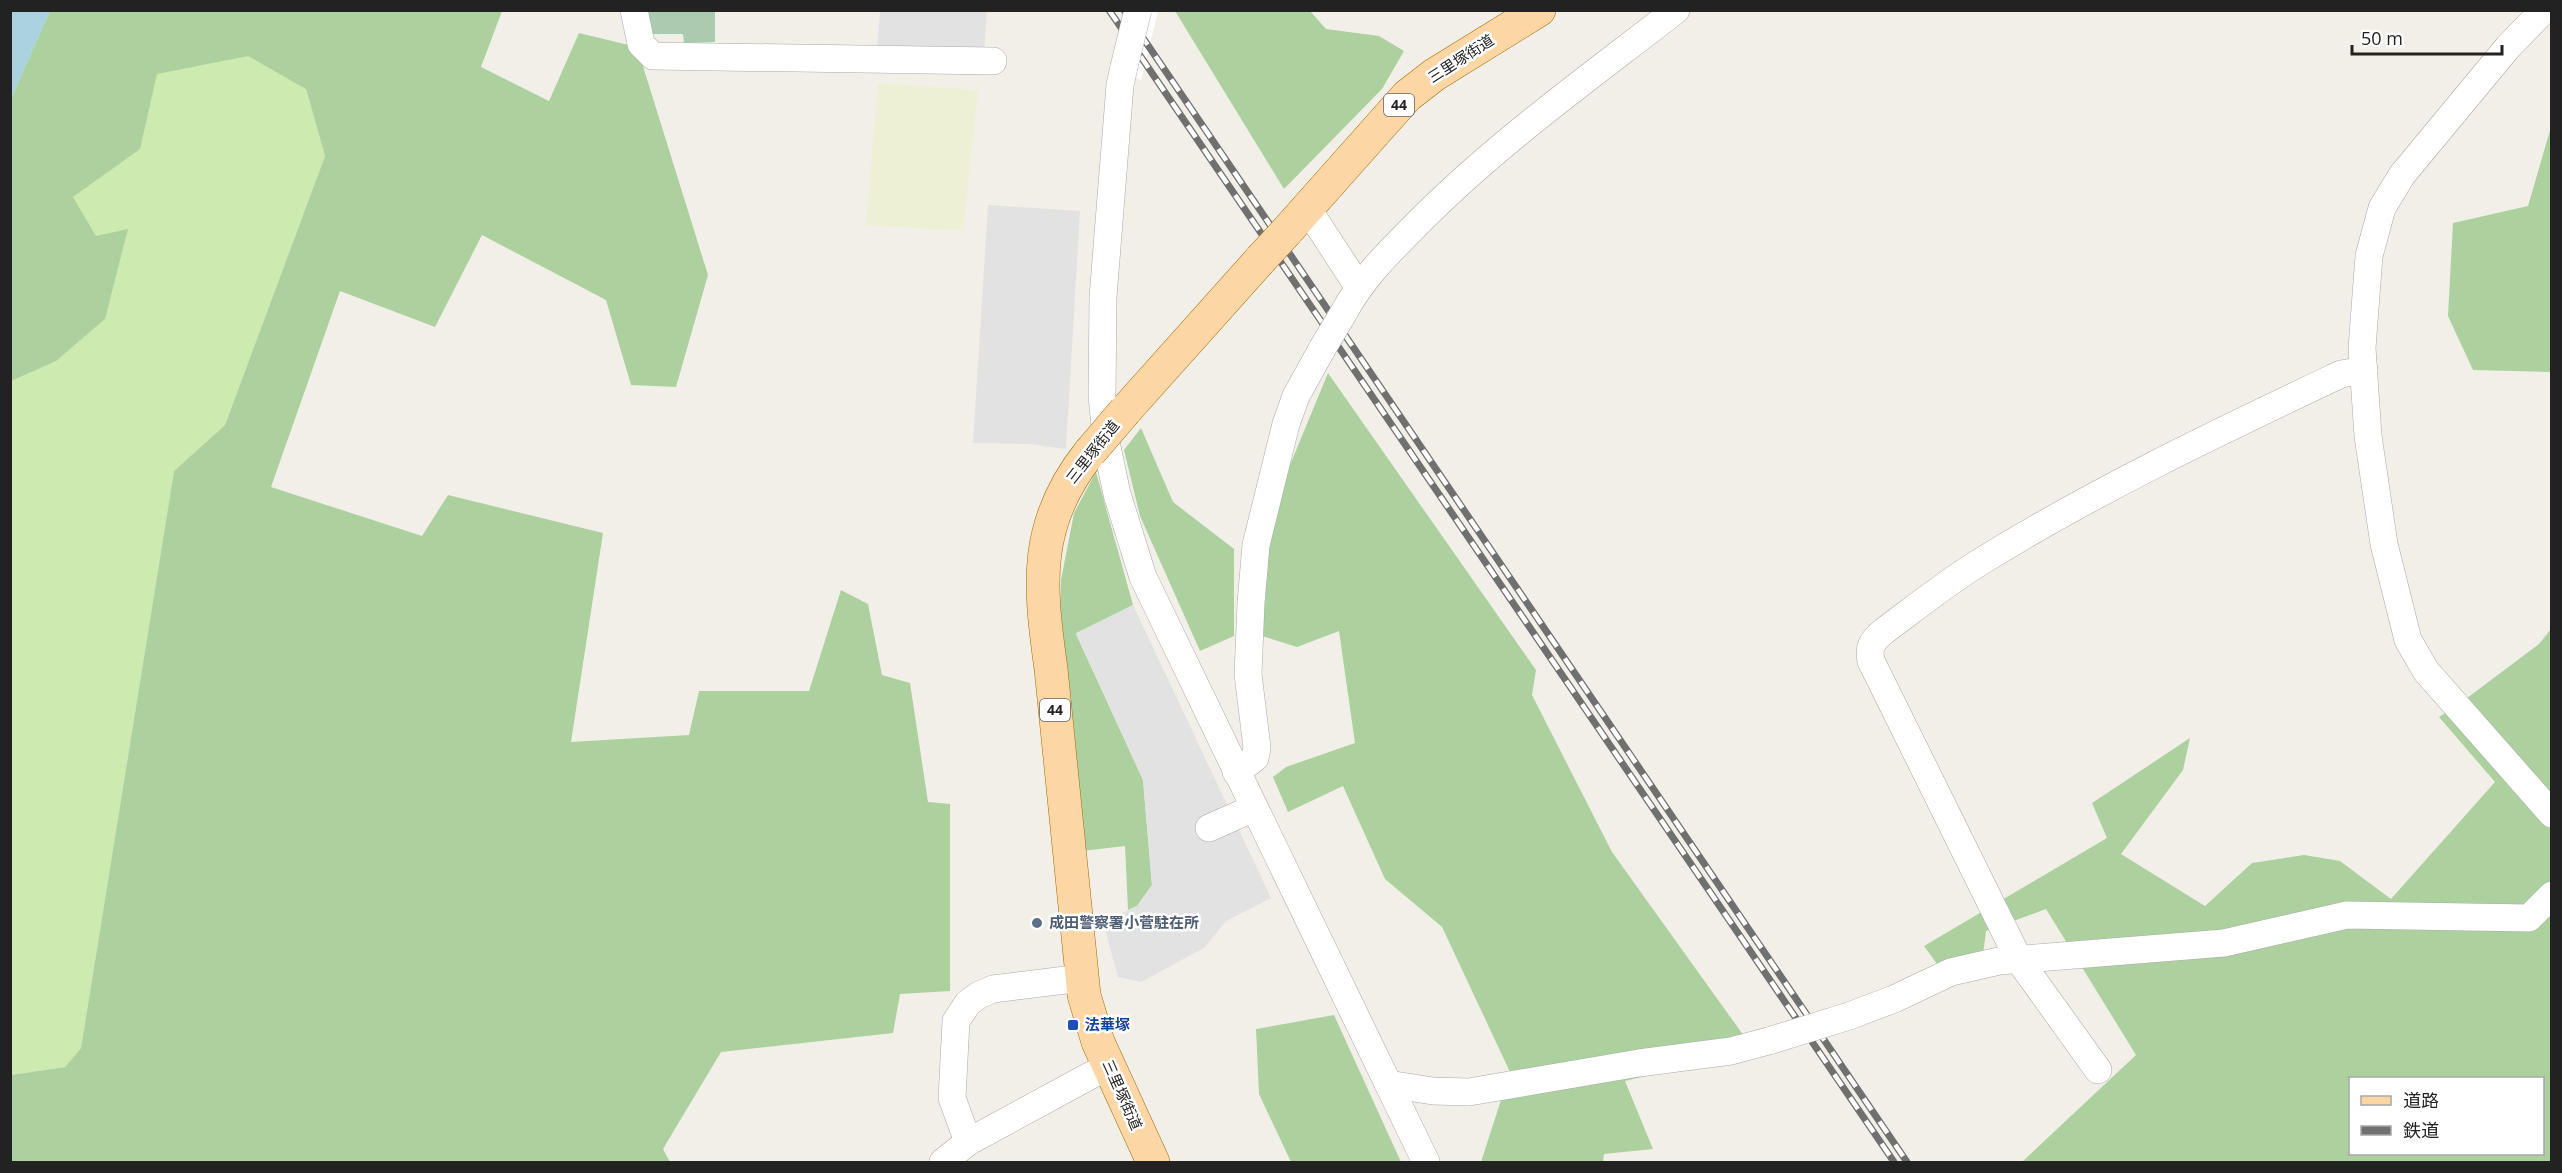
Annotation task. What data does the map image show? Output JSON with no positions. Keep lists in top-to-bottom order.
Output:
{
  "streets": {
    "main road": ["三里塚街道", "44"]
  },
  "places": {
    "other": ["成田警察署小菅駐在所"],
    "transit": ["法華塚"]
  },
  "legend": ["道路", "鉄道"],
  "scale_bar": "50 m"
}
